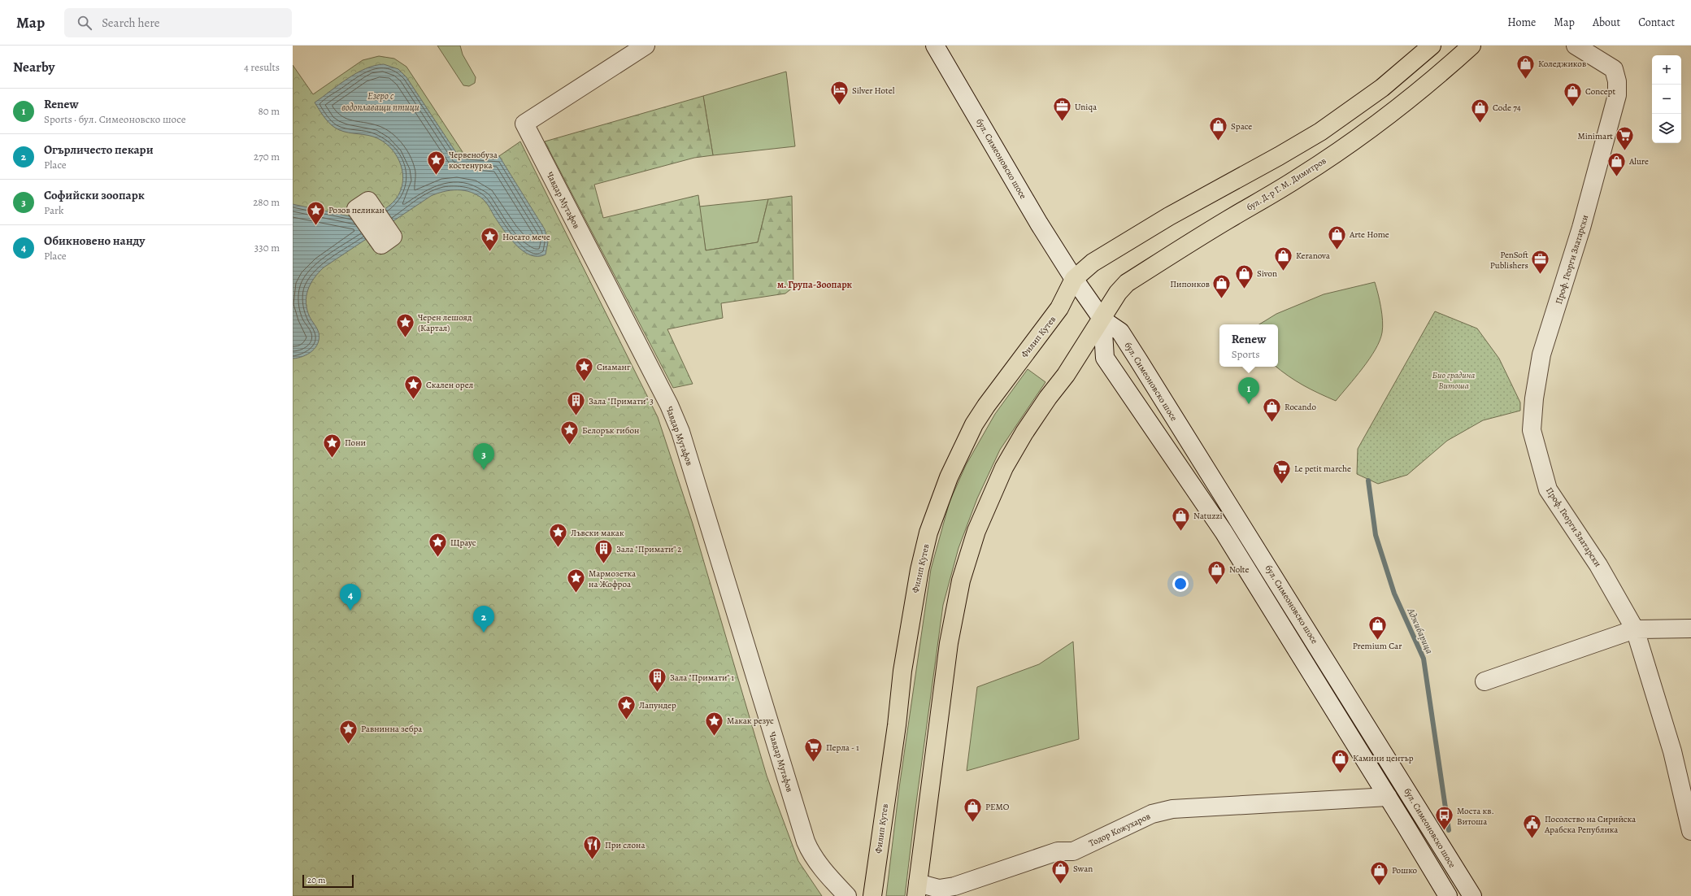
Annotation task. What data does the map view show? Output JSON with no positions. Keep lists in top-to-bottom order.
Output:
{
  "streets": {
    "main road": ["бул. Д-р Г. М. Димитров", "Филип Кутев"],
    "street": [
      "бул. Симеоновско шосе",
      "Чавдар Мутафов",
      "Проф. Георги Златарски",
      "Тодор Кожухаров"
    ]
  },
  "crossings": [
    ["бул. Симеоновско шосе", "бул. Д-р Г. М. Димитров"],
    ["бул. Симеоновско шосе", "Филип Кутев"]
  ],
  "districts": ["м. Група-Зоопарк"],
  "water": ["Езеро с водоплаващи птици", "Аджибарица"],
  "parks": ["Био градина Витоша"],
  "places": {
    "shop": [
      "Коледжиков",
      "Concept",
      "Code 74",
      "Space",
      "Alure",
      "Arte Home",
      "Keranova",
      "Sivon",
      "Пипонков",
      "Rocando",
      "Natuzzi",
      "Nolte",
      "Premium Car",
      "Камини център",
      "РЕМО",
      "Swan",
      "Рошко"
    ],
    "hotel": ["Silver Hotel"],
    "office": ["Uniqa", "PenSoft Publishers"],
    "supermarket": ["Minimart", "Le petit marche", "Перла - 1"],
    "place": [
      "Червенобуза костенурка",
      "Розов пеликан",
      "Носато мече",
      "Черен лешояд (Картал)",
      "Сиаманг",
      "Скален орел",
      "Белорък гибон",
      "Пони",
      "Лъвски макак",
      "Щраус",
      "Мармозетка на Жофроа",
      "Лапундер",
      "Макак резус",
      "Равнинна зебра"
    ],
    "building": ["Зала \"Примати\" 3", "Зала \"Примати\" 2", "Зала \"Примати\" 1"],
    "bus stop": ["Моста кв. Витоша"],
    "public building": ["Посолство на Сирийска Арабска Република"],
    "restaurant": ["При слона"]
  },
  "scale_bar": "20 m",
  "page": {
    "header": "Map",
    "search": "Search here",
    "nav": [
      "Home",
      "Map",
      "About",
      "Contact"
    ],
    "heading": ["Nearby", "4 results"],
    "map_buttons": ["+", "−"],
    "list": [
      {
        "mark": "1",
        "name": "Renew",
        "note": "Sports · бул. Симеоновско шосе",
        "value": "80 m"
      },
      {
        "mark": "2",
        "name": "Огърличесто пекари",
        "note": "Place",
        "value": "270 m"
      },
      {
        "mark": "3",
        "name": "Софийски зоопарк",
        "note": "Park",
        "value": "280 m"
      },
      {
        "mark": "4",
        "name": "Обикновено нанду",
        "note": "Place",
        "value": "330 m"
      }
    ],
    "popup": ["Renew", "Sports"],
    "pins": [
      "1",
      "3",
      "4",
      "2"
    ],
    "scale": "20 m"
  }
}
